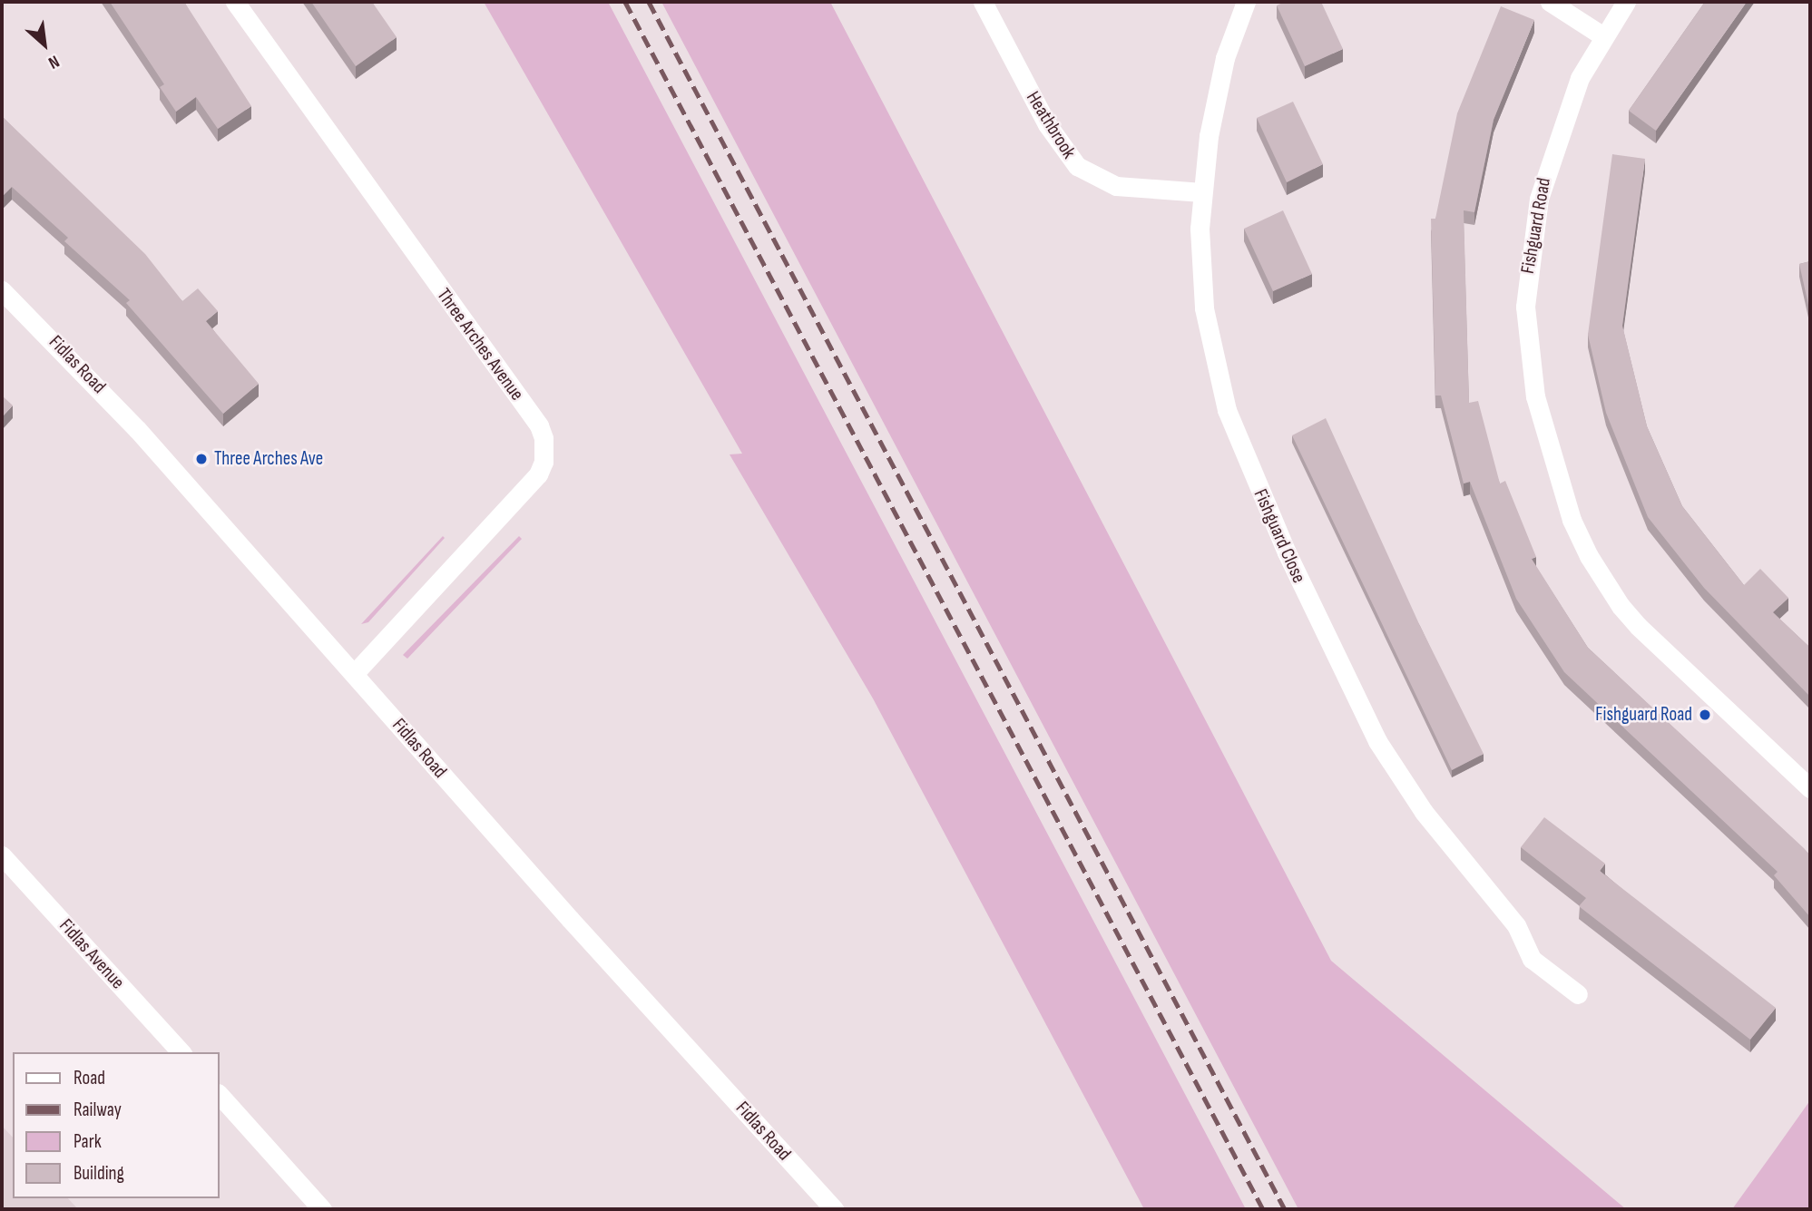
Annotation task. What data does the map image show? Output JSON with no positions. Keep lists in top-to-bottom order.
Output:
{
  "streets": {
    "street": [
      "Heathbrook",
      "Fishguard Road",
      "Three Arches Avenue",
      "Fidlas Road",
      "Fishguard Close",
      "Fidlas Avenue"
    ]
  },
  "crossings": [
    ["Heathbrook", "Fishguard Close"],
    ["Three Arches Avenue", "Fidlas Road"]
  ],
  "places": ["Three Arches Ave", "Fishguard Road"],
  "legend": [
    "Road",
    "Railway",
    "Park",
    "Building"
  ],
  "north": "bottom right"
}
